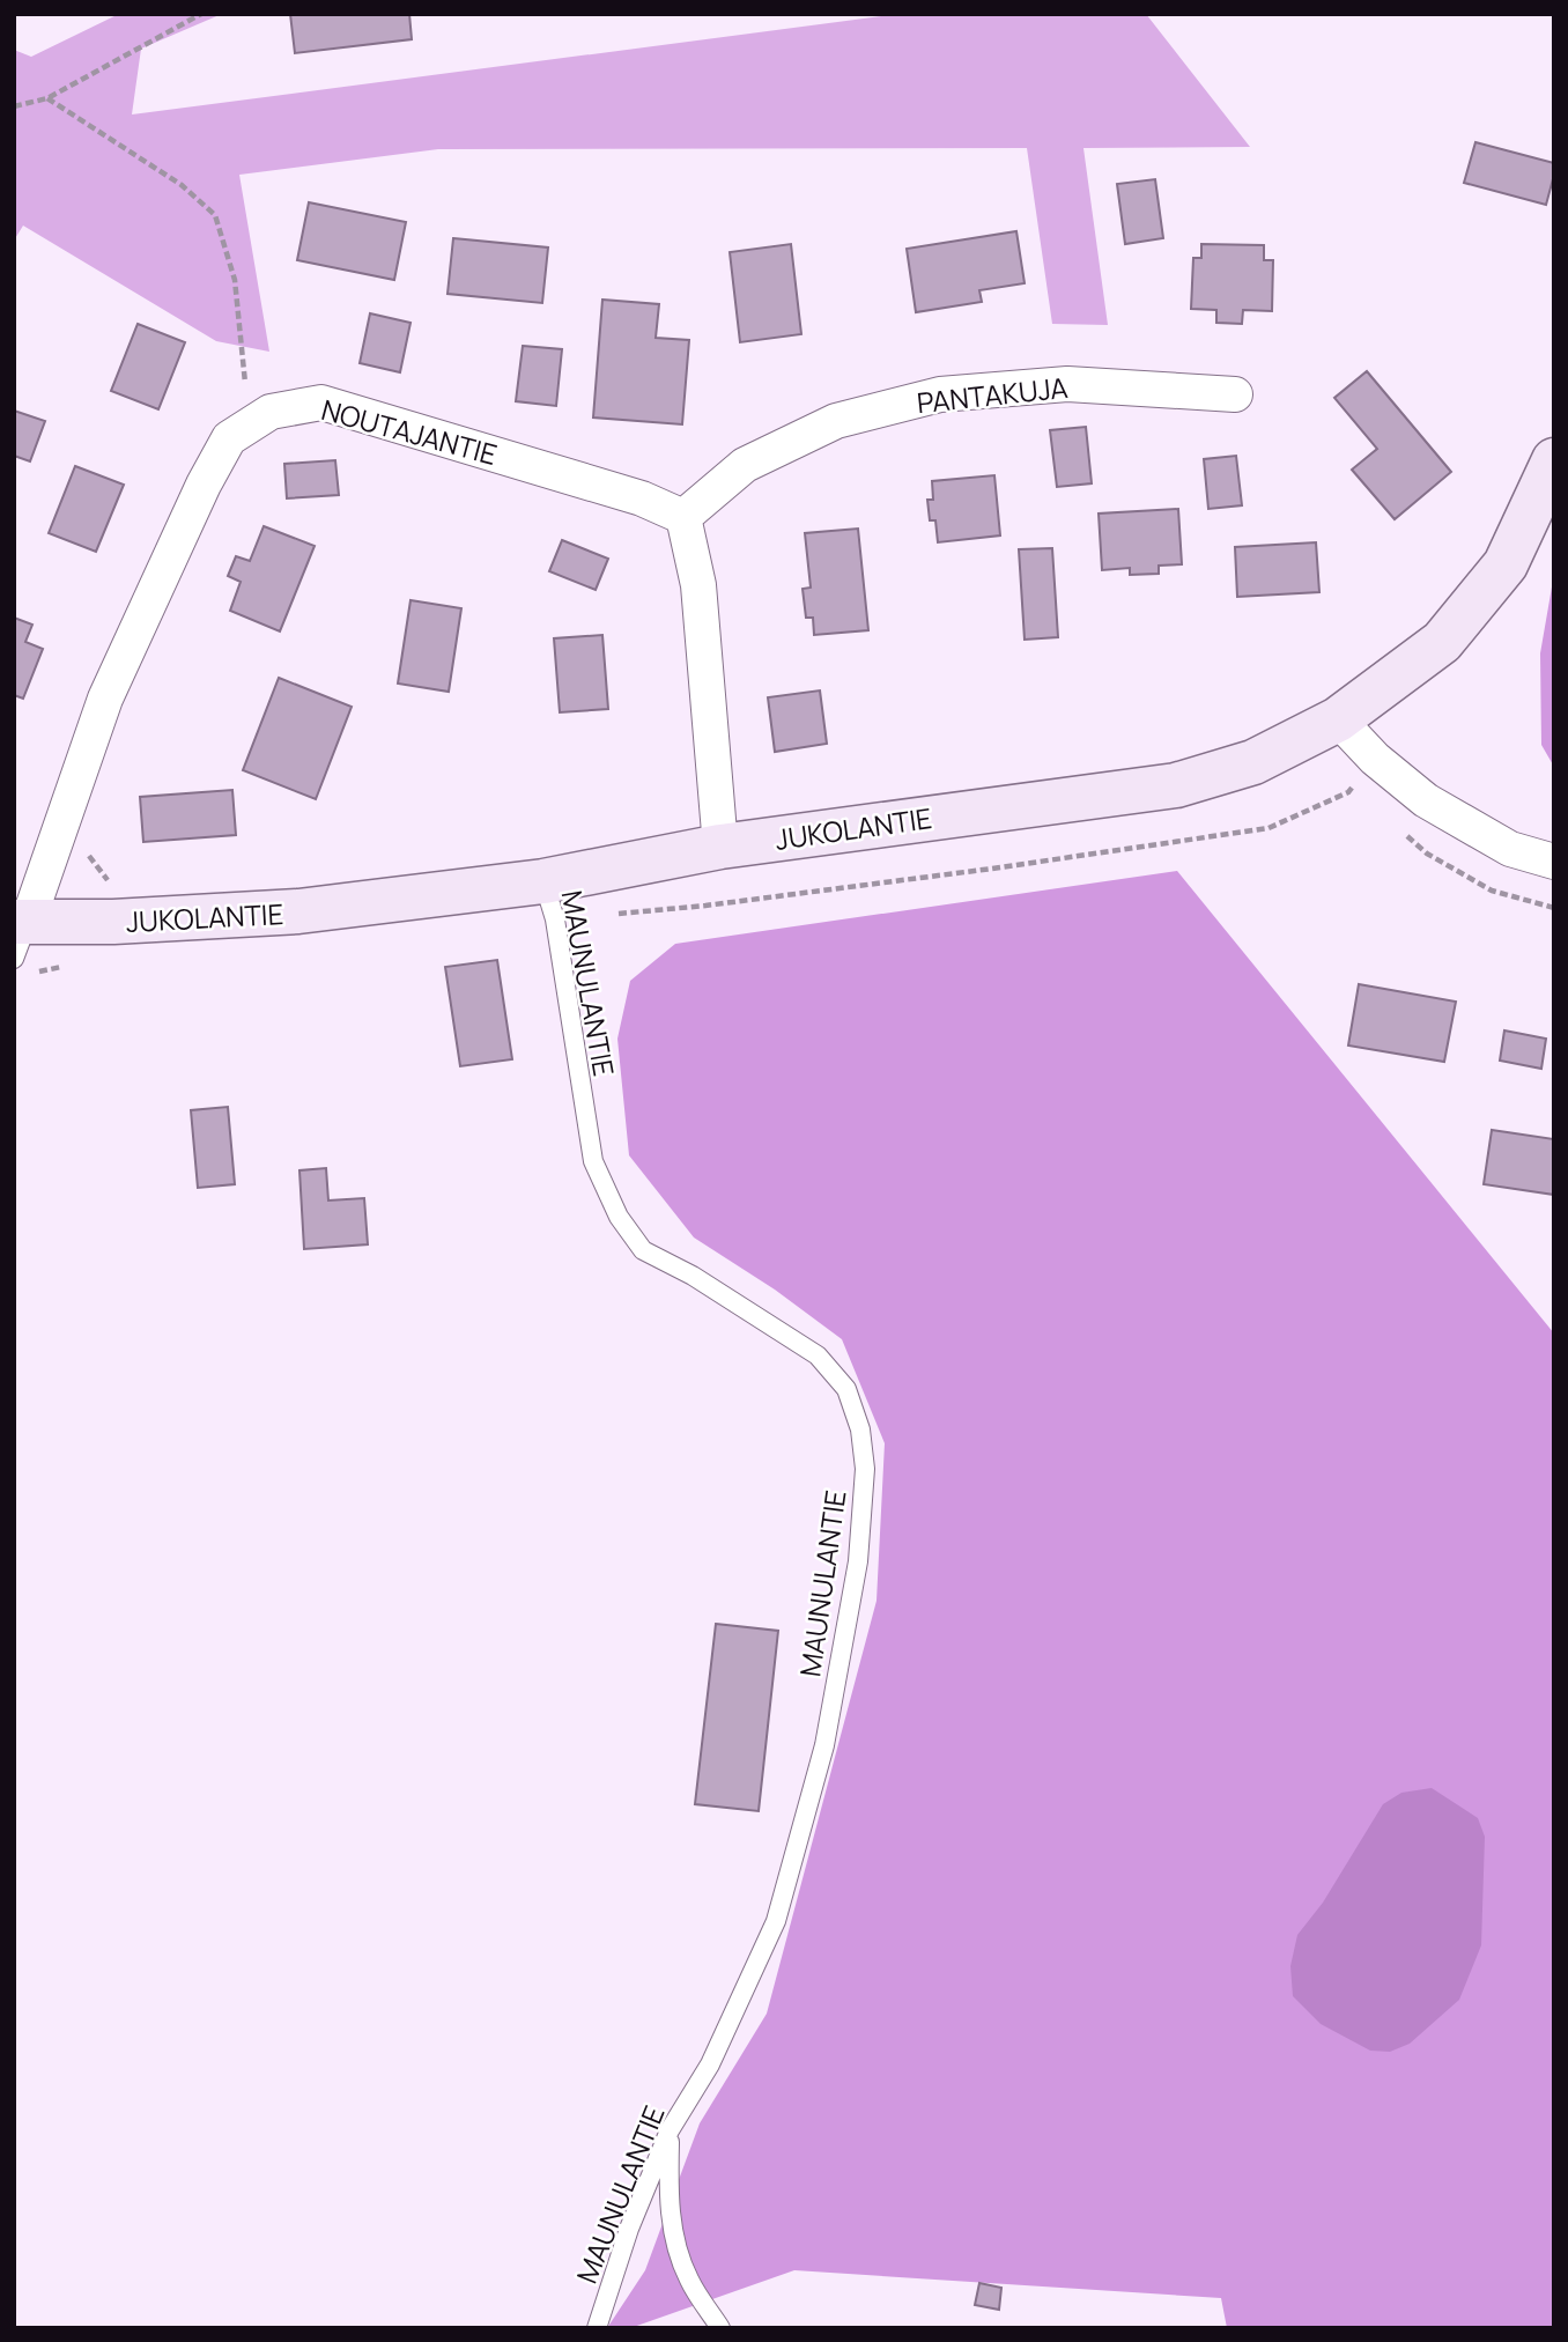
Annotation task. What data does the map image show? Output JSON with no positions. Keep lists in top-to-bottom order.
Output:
{
  "streets": {
    "street": ["PANTAKUJA", "NOUTAJANTIE", "JUKOLANTIE"],
    "lane": ["MAUNULANTIE"]
  },
  "crossings": [
    ["PANTAKUJA", "NOUTAJANTIE"],
    ["NOUTAJANTIE", "JUKOLANTIE"],
    ["JUKOLANTIE", "MAUNULANTIE"]
  ]
}
